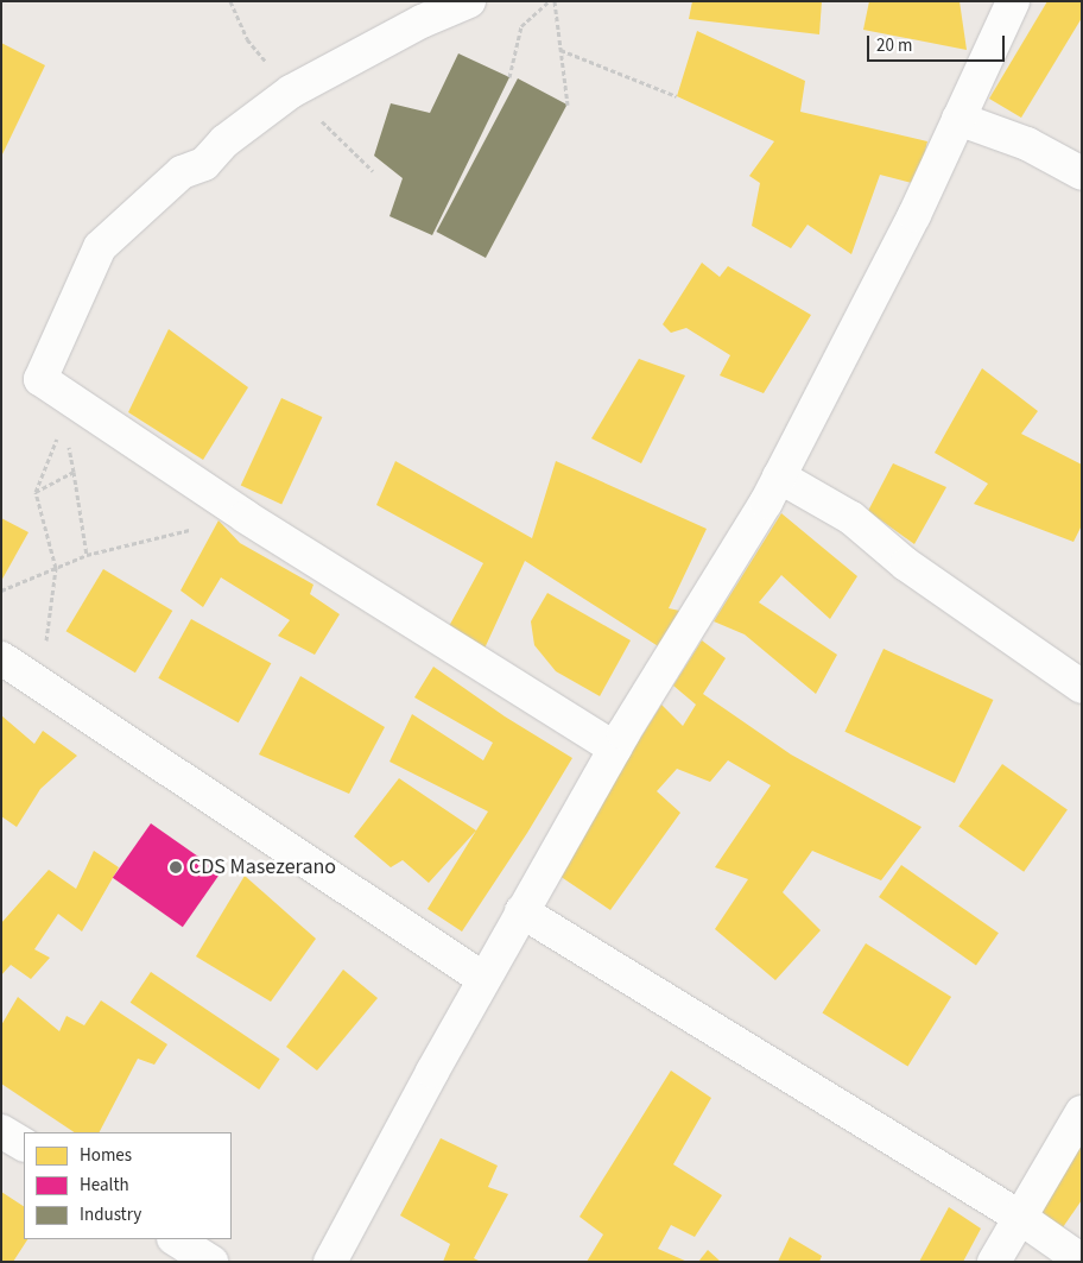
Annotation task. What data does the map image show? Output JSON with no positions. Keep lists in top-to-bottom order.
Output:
{
  "places": ["CDS Masezerano"],
  "legend": ["Homes", "Health", "Industry"],
  "scale_bar": "20 m"
}
